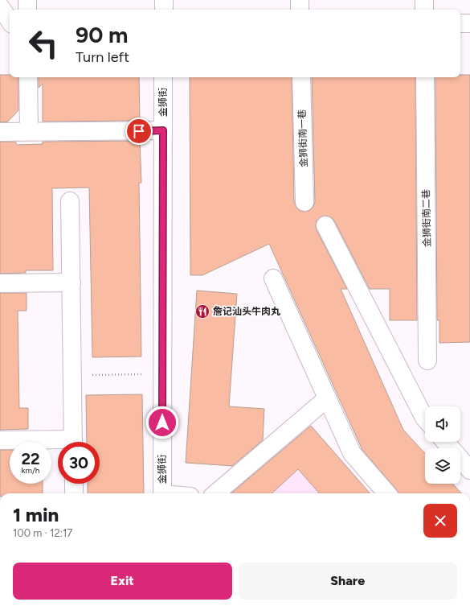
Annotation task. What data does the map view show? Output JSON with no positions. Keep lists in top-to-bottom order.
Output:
{
  "streets": {
    "street": ["金狮街", "金狮街南一巷", "金狮街南二巷"]
  },
  "places": {
    "restaurant": ["詹记汕头牛肉丸"]
  },
  "page": {
    "turn": ["90 m", "Turn left"],
    "speed": "22 km/h",
    "limit": "30",
    "heading": ["1 min", "100 m · 12:17"],
    "buttons": ["Exit", "Share"]
  }
}
